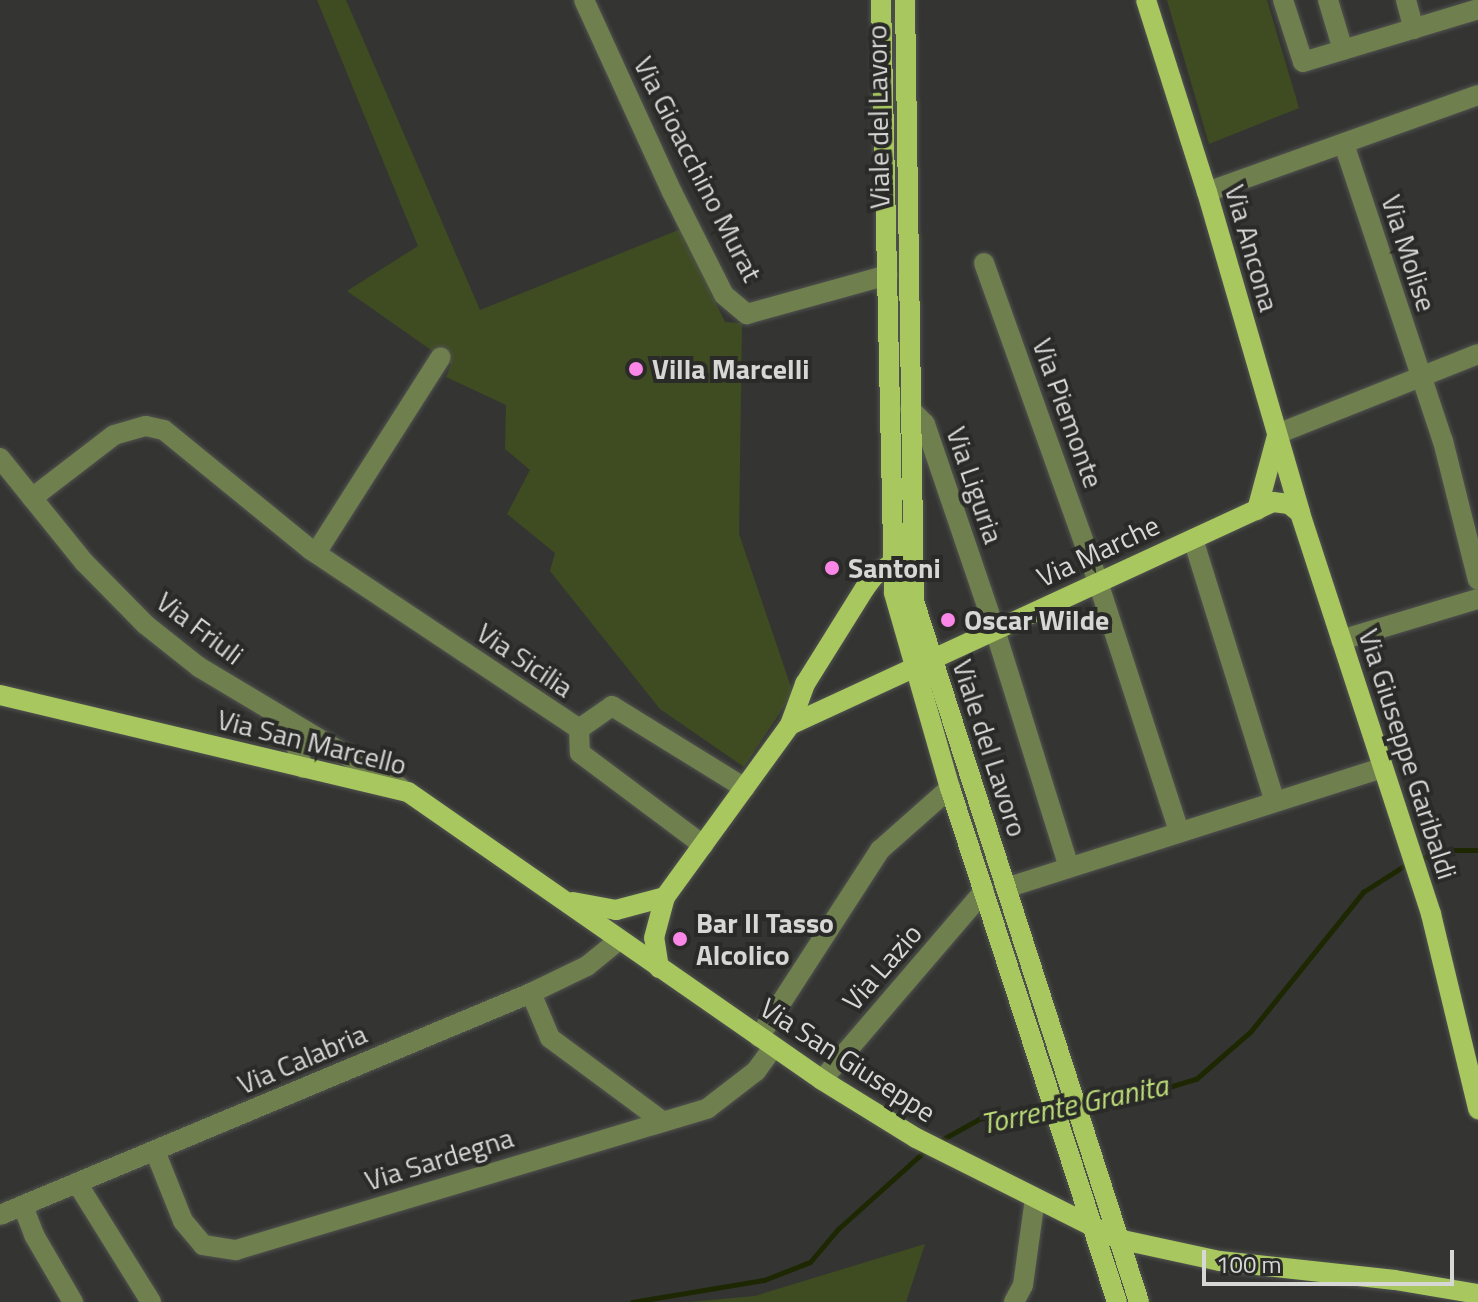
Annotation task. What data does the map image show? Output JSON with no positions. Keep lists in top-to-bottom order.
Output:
{
  "streets": {
    "main road": [
      "Viale del Lavoro",
      "Via Ancona",
      "Via Marche",
      "Via San Marcello",
      "Via Giuseppe Garibaldi",
      "Via San Giuseppe"
    ],
    "street": [
      "Via Gioacchino Murat",
      "Via Molise",
      "Via Piemonte",
      "Via Liguria",
      "Via Friuli",
      "Via Sicilia",
      "Via Lazio",
      "Via Calabria",
      "Via Sardegna"
    ]
  },
  "crossings": [
    ["Viale del Lavoro", "Via Gioacchino Murat"],
    ["Viale del Lavoro", "Via Liguria"],
    ["Viale del Lavoro", "Via Marche"],
    ["Viale del Lavoro", "Via Lazio"],
    ["Viale del Lavoro", "Via San Giuseppe"],
    ["Viale del Lavoro", "Via Sardegna"],
    ["Via Ancona", "Via Marche"],
    ["Via Ancona", "Via Giuseppe Garibaldi"],
    ["Via Piemonte", "Via Marche"],
    ["Via Liguria", "Via Marche"],
    ["Via Marche", "Via Sicilia"],
    ["Via Marche", "Via Giuseppe Garibaldi"],
    ["Via Friuli", "Via Sicilia"],
    ["Via Friuli", "Via San Marcello"],
    ["Via San Marcello", "Via Calabria"],
    ["Via San Marcello", "Via San Giuseppe"],
    ["Via Lazio", "Via San Giuseppe"],
    ["Via Calabria", "Via San Giuseppe"],
    ["Via Calabria", "Via Sardegna"],
    ["Via San Giuseppe", "Via Sardegna"]
  ],
  "water": ["Torrente Granita"],
  "places": [
    "Villa Marcelli",
    "Santoni",
    "Oscar Wilde",
    "Bar Il Tasso Alcolico"
  ],
  "scale_bar": "100 m"
}
